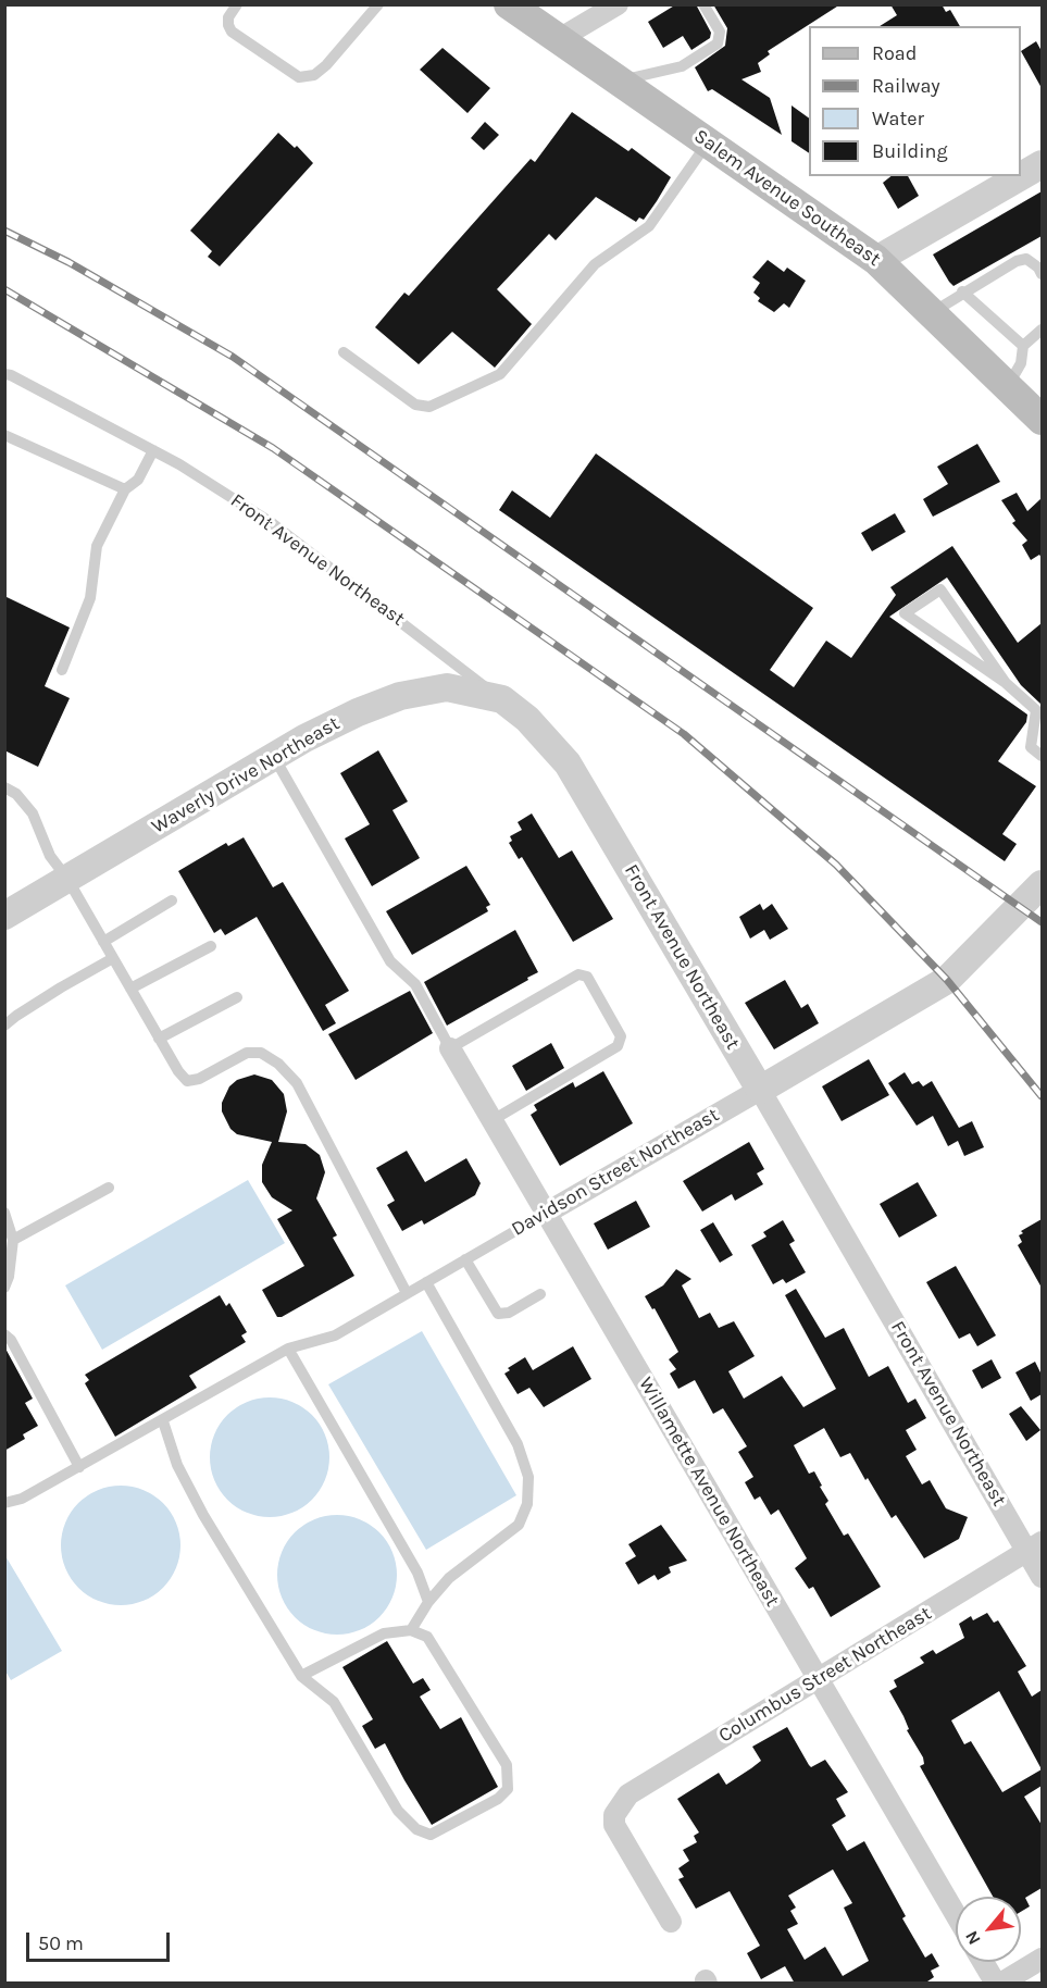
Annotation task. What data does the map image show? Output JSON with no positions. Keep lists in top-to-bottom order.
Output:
{
  "streets": {
    "main road": ["Salem Avenue Southeast"],
    "street": [
      "Front Avenue Northeast",
      "Waverly Drive Northeast",
      "Davidson Street Northeast",
      "Willamette Avenue Northeast",
      "Columbus Street Northeast"
    ]
  },
  "crossings": [
    ["Front Avenue Northeast", "Waverly Drive Northeast"],
    ["Front Avenue Northeast", "Davidson Street Northeast"],
    ["Front Avenue Northeast", "Columbus Street Northeast"],
    ["Davidson Street Northeast", "Willamette Avenue Northeast"],
    ["Willamette Avenue Northeast", "Columbus Street Northeast"]
  ],
  "legend": [
    "Road",
    "Railway",
    "Water",
    "Building"
  ],
  "scale_bar": "50 m",
  "north": "bottom left"
}
